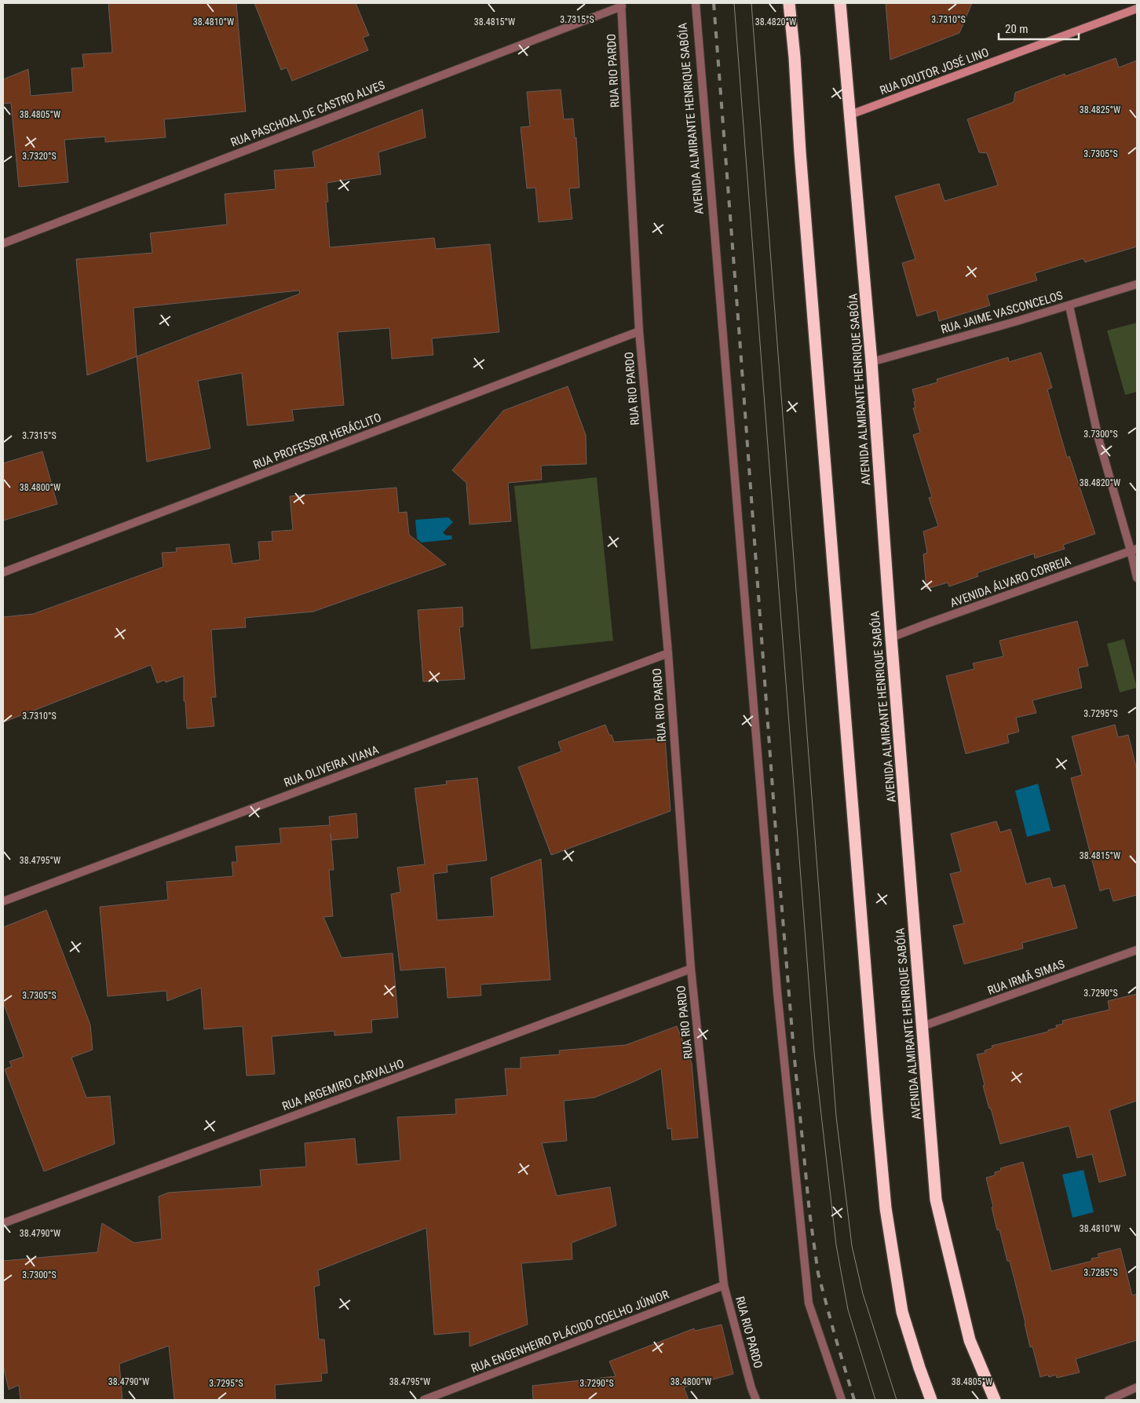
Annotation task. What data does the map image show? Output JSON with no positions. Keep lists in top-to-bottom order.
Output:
{
  "streets": {
    "highway": ["AVENIDA ALMIRANTE HENRIQUE SABÓIA"],
    "street": [
      "RUA RIO PARDO",
      "RUA DOUTOR JOSÉ LINO",
      "RUA PASCHOAL DE CASTRO ALVES",
      "RUA JAIME VASCONCELOS",
      "RUA PROFESSOR HERÁCLITO",
      "AVENIDA ÁLVARO CORREIA",
      "RUA OLIVEIRA VIANA",
      "RUA IRMÃ SIMAS",
      "RUA ARGEMIRO CARVALHO",
      "RUA ENGENHEIRO PLÁCIDO COELHO JÚNIOR"
    ]
  },
  "crossings": [
    ["RUA RIO PARDO", "RUA PASCHOAL DE CASTRO ALVES"],
    ["RUA RIO PARDO", "RUA PROFESSOR HERÁCLITO"],
    ["RUA RIO PARDO", "RUA OLIVEIRA VIANA"],
    ["RUA RIO PARDO", "RUA ARGEMIRO CARVALHO"],
    ["RUA RIO PARDO", "RUA ENGENHEIRO PLÁCIDO COELHO JÚNIOR"],
    ["RUA DOUTOR JOSÉ LINO", "AVENIDA ALMIRANTE HENRIQUE SABÓIA"],
    ["AVENIDA ALMIRANTE HENRIQUE SABÓIA", "RUA JAIME VASCONCELOS"],
    ["AVENIDA ALMIRANTE HENRIQUE SABÓIA", "AVENIDA ÁLVARO CORREIA"],
    ["AVENIDA ALMIRANTE HENRIQUE SABÓIA", "RUA IRMÃ SIMAS"]
  ],
  "scale_bar": "20 m",
  "coordinates": [
    "3.7315°S",
    "3.7310°S",
    "38.4810°W",
    "38.4815°W",
    "38.4820°W",
    "38.4825°W",
    "38.4805°W",
    "3.7305°S",
    "3.7320°S",
    "3.7300°S",
    "38.4800°W",
    "3.7295°S",
    "38.4795°W",
    "3.7290°S",
    "38.4790°W",
    "3.7285°S"
  ]
}
